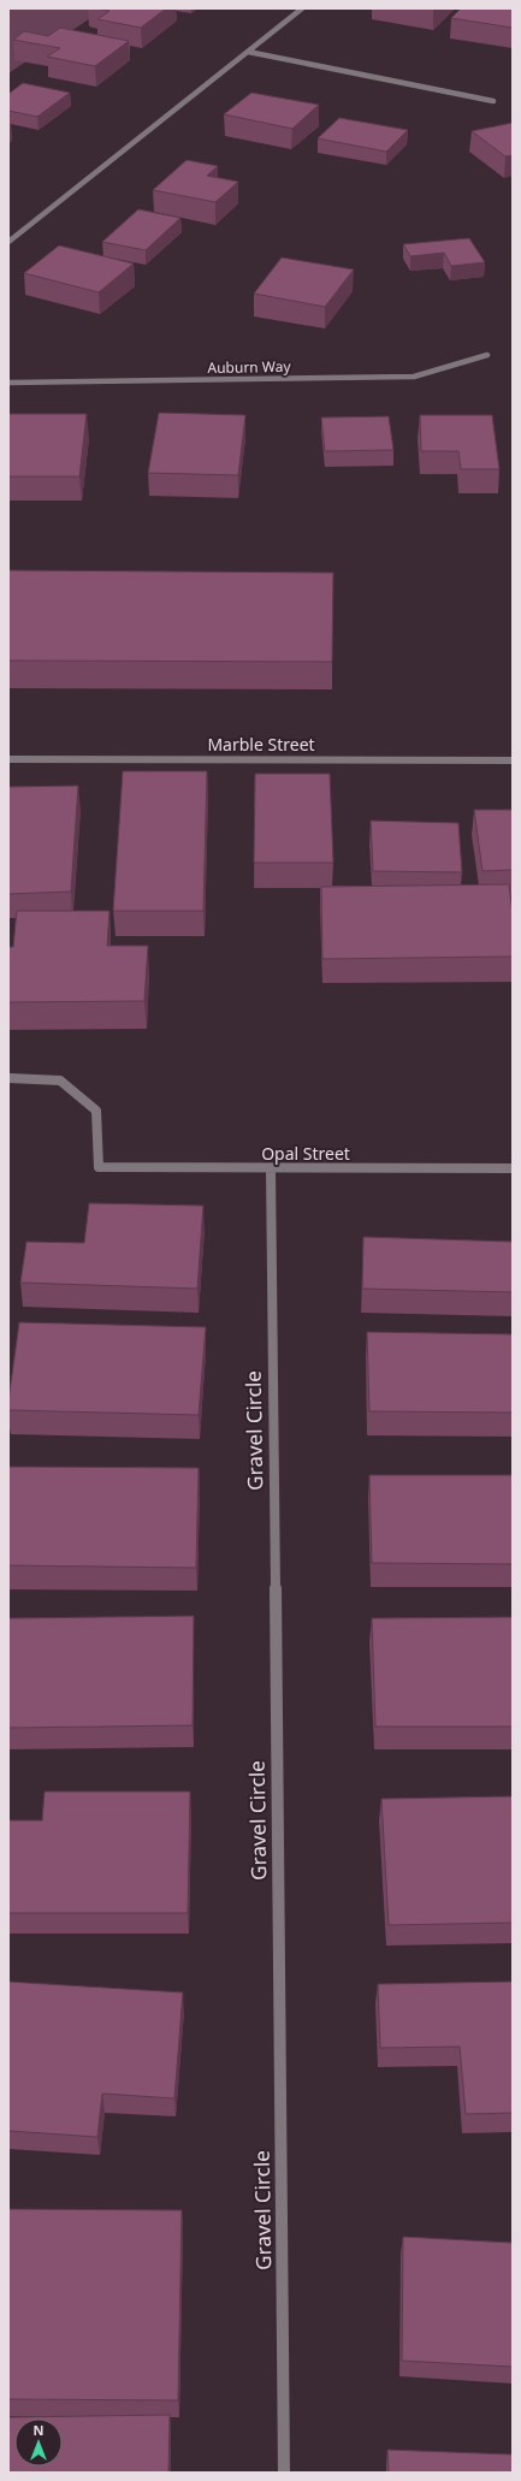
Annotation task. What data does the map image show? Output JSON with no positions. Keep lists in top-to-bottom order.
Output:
{
  "streets": {
    "street": [
      "Auburn Way",
      "Marble Street",
      "Opal Street",
      "Gravel Circle"
    ]
  },
  "crossings": [
    ["Opal Street", "Gravel Circle"]
  ],
  "north": "top"
}
